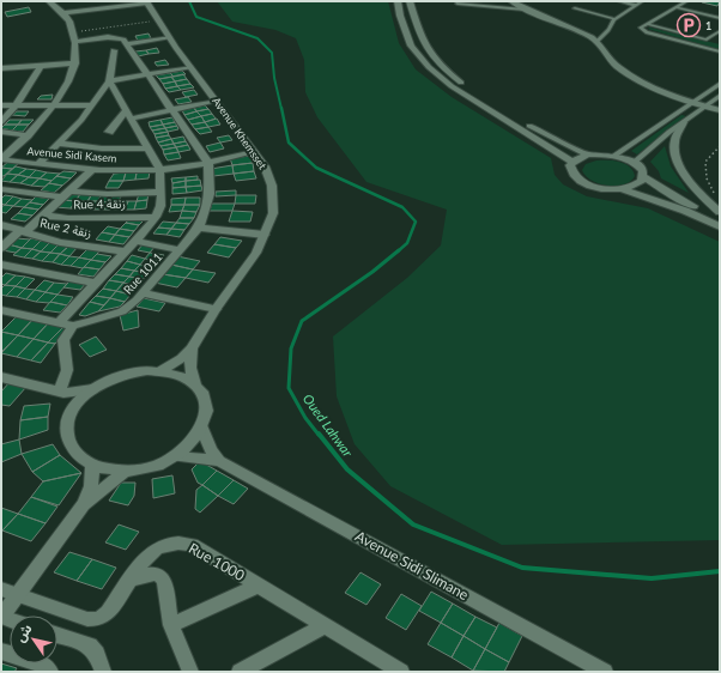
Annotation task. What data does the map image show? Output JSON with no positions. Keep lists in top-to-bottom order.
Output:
{
  "streets": {
    "street": [
      "Avenue Khemsset",
      "Avenue Sidi Kasem",
      "Rue 4 زنقة",
      "Rue 2 زنقة",
      "Rue 1011",
      "Rue 1000",
      "Avenue Sidi Slimane"
    ]
  },
  "crossings": [
    ["Avenue Khemsset", "Avenue Sidi Kasem"],
    ["Avenue Khemsset", "Avenue Sidi Slimane"],
    ["Avenue Sidi Kasem", "Rue 1011"]
  ],
  "water": ["Oued Lahwar"],
  "places": {
    "parking": ["1"]
  },
  "north": "top left"
}
